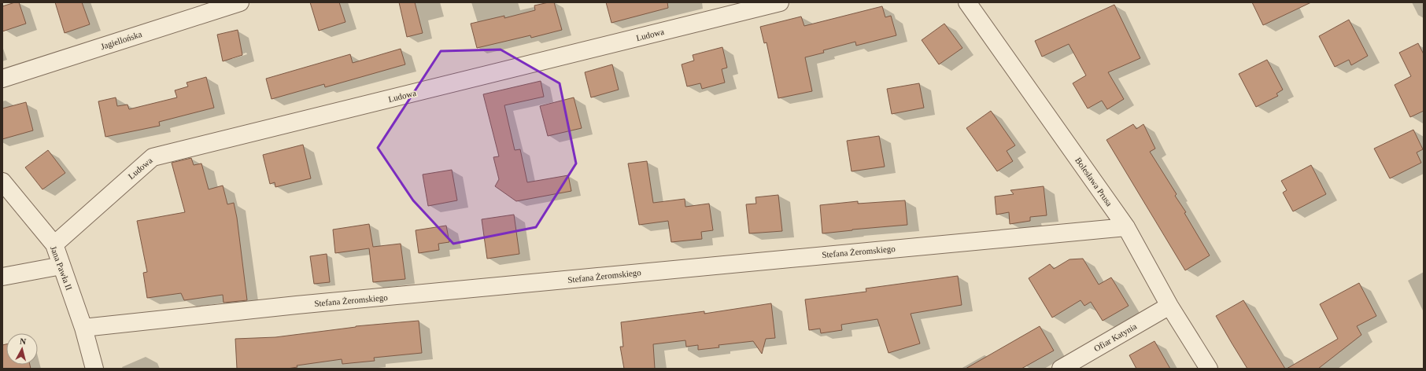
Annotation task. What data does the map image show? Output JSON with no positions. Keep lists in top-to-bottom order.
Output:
{
  "streets": {
    "street": [
      "Ludowa",
      "Jagiellońska",
      "Bolesława Prusa",
      "Stefana Żeromskiego",
      "Jana Pawła II",
      "Ofiar Katynia"
    ]
  },
  "crossings": [
    ["Ludowa", "Jana Pawła II"],
    ["Bolesława Prusa", "Stefana Żeromskiego"],
    ["Bolesława Prusa", "Ofiar Katynia"],
    ["Stefana Żeromskiego", "Jana Pawła II"]
  ],
  "north": "top"
}
